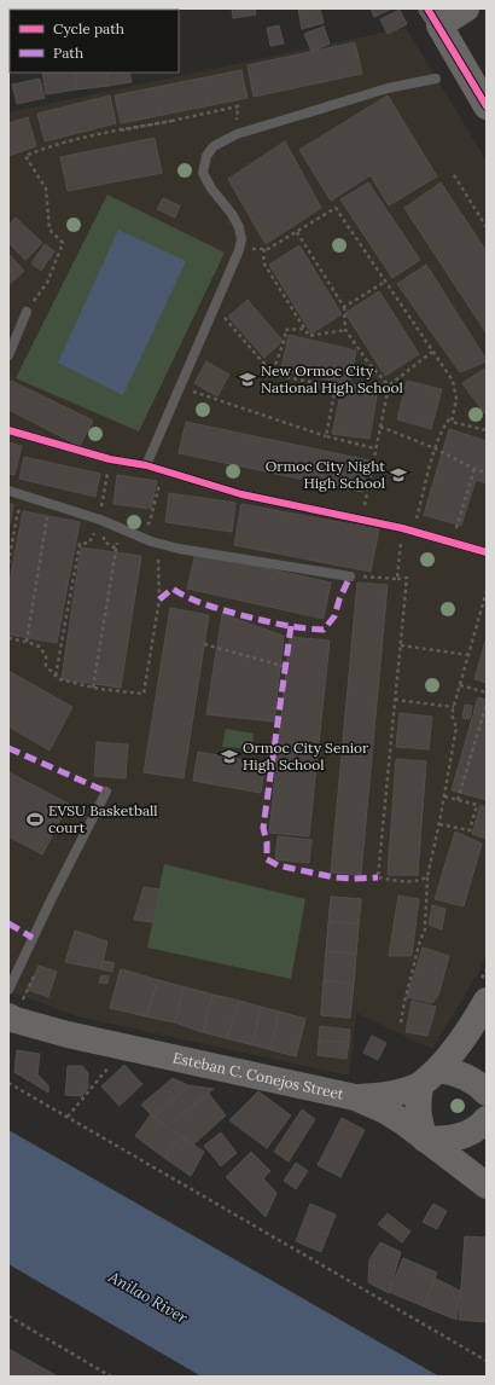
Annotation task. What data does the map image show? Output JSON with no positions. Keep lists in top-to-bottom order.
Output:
{
  "streets": {
    "main road": ["Esteban C. Conejos Street"]
  },
  "water": ["Anilao River"],
  "places": {
    "school or university": ["New Ormoc City National High School", "Ormoc City Night High School", "Ormoc City Senior High School"],
    "sports": ["EVSU Basketball court"]
  },
  "legend": ["Cycle path", "Path"]
}
